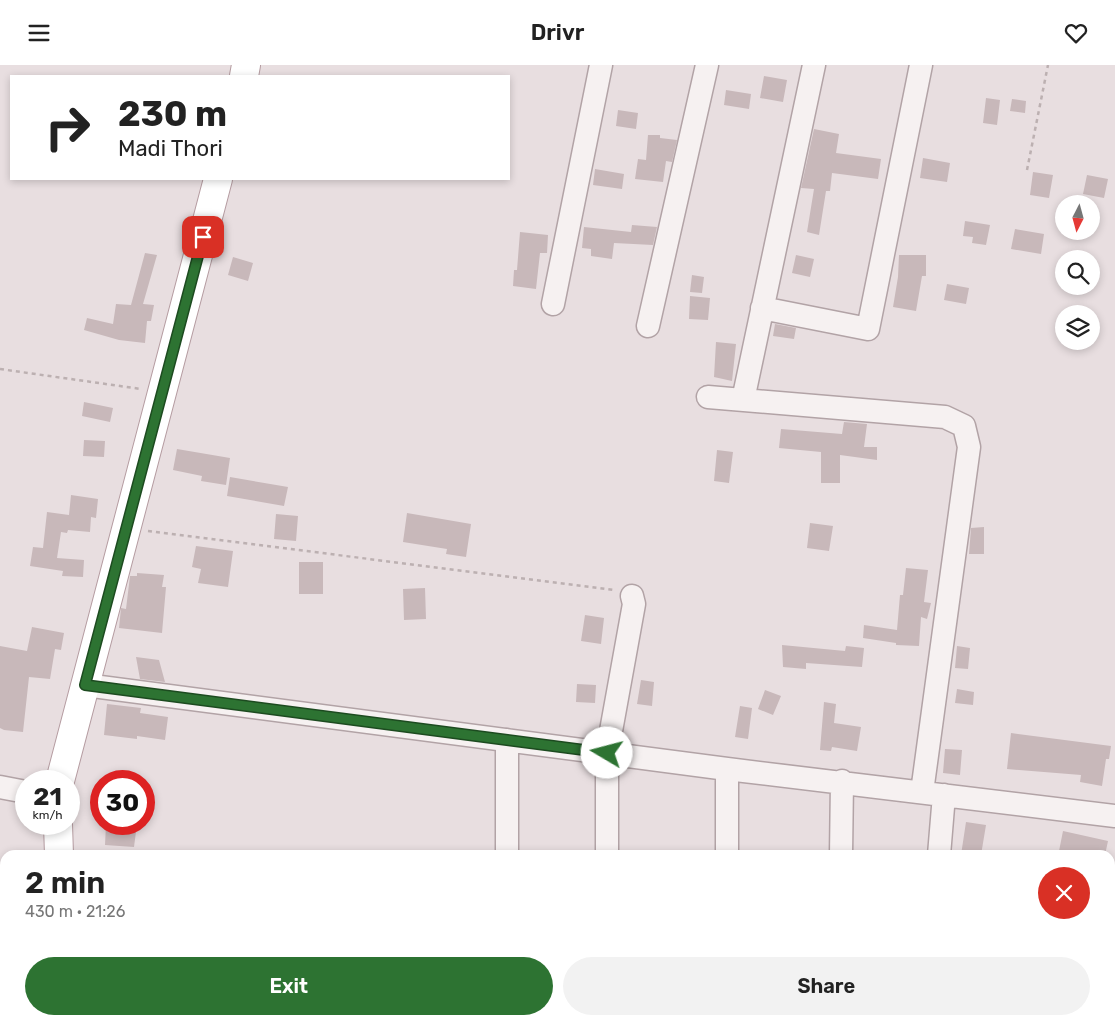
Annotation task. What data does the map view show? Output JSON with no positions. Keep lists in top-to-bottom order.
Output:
{
  "north": "bottom",
  "page": {
    "header": "Drivr",
    "turn": ["230 m", "Madi Thori"],
    "speed": "21 km/h",
    "limit": "30",
    "heading": ["2 min", "430 m · 21:26"],
    "buttons": ["Exit", "Share"]
  }
}
